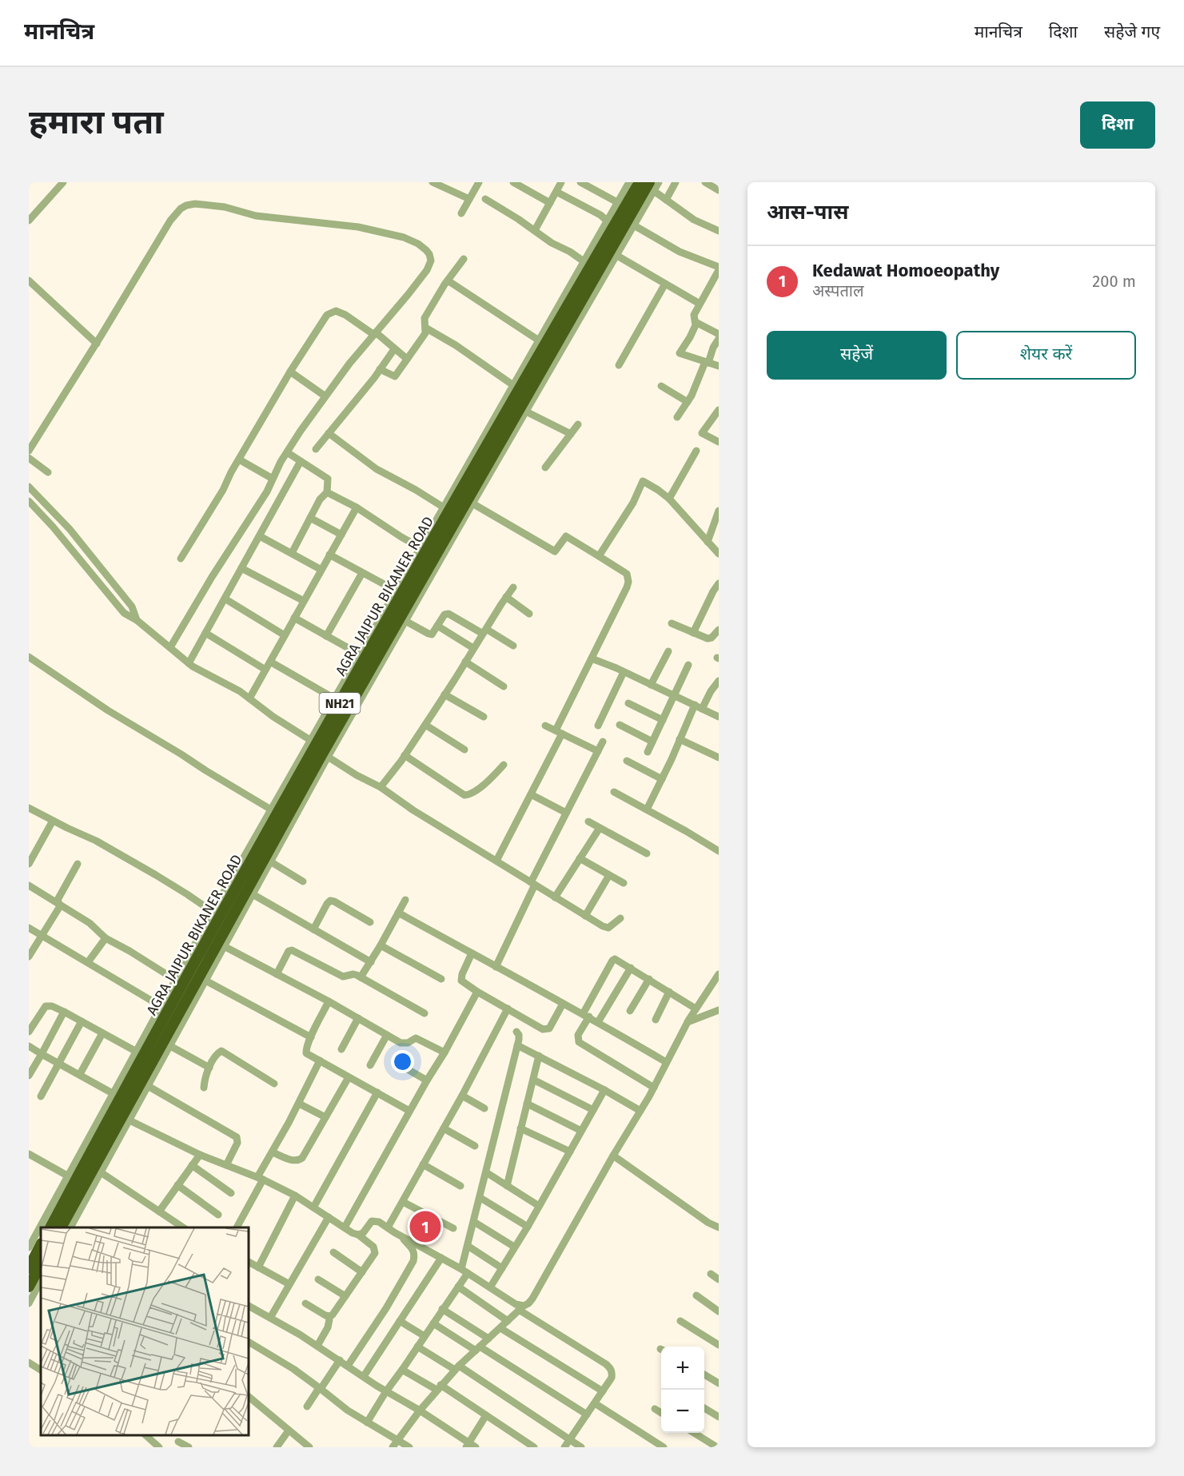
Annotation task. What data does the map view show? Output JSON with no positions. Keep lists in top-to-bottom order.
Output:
{
  "streets": {
    "highway": ["AGRA JAIPUR BIKANER ROAD", "NH21"]
  },
  "page": {
    "header": "मानचित्र",
    "nav": ["मानचित्र", "दिशा", "सहेजे गए"],
    "buttons": [
      "दिशा",
      ["सहेजें", "शेयर करें"]
    ],
    "title": "हमारा पता",
    "heading": "आस-पास",
    "list": [
      {
        "mark": "1",
        "name": "Kedawat Homoeopathy",
        "note": "अस्पताल",
        "value": "200 m"
      }
    ],
    "pins": "1",
    "map_buttons": ["+", "−"]
  }
}
